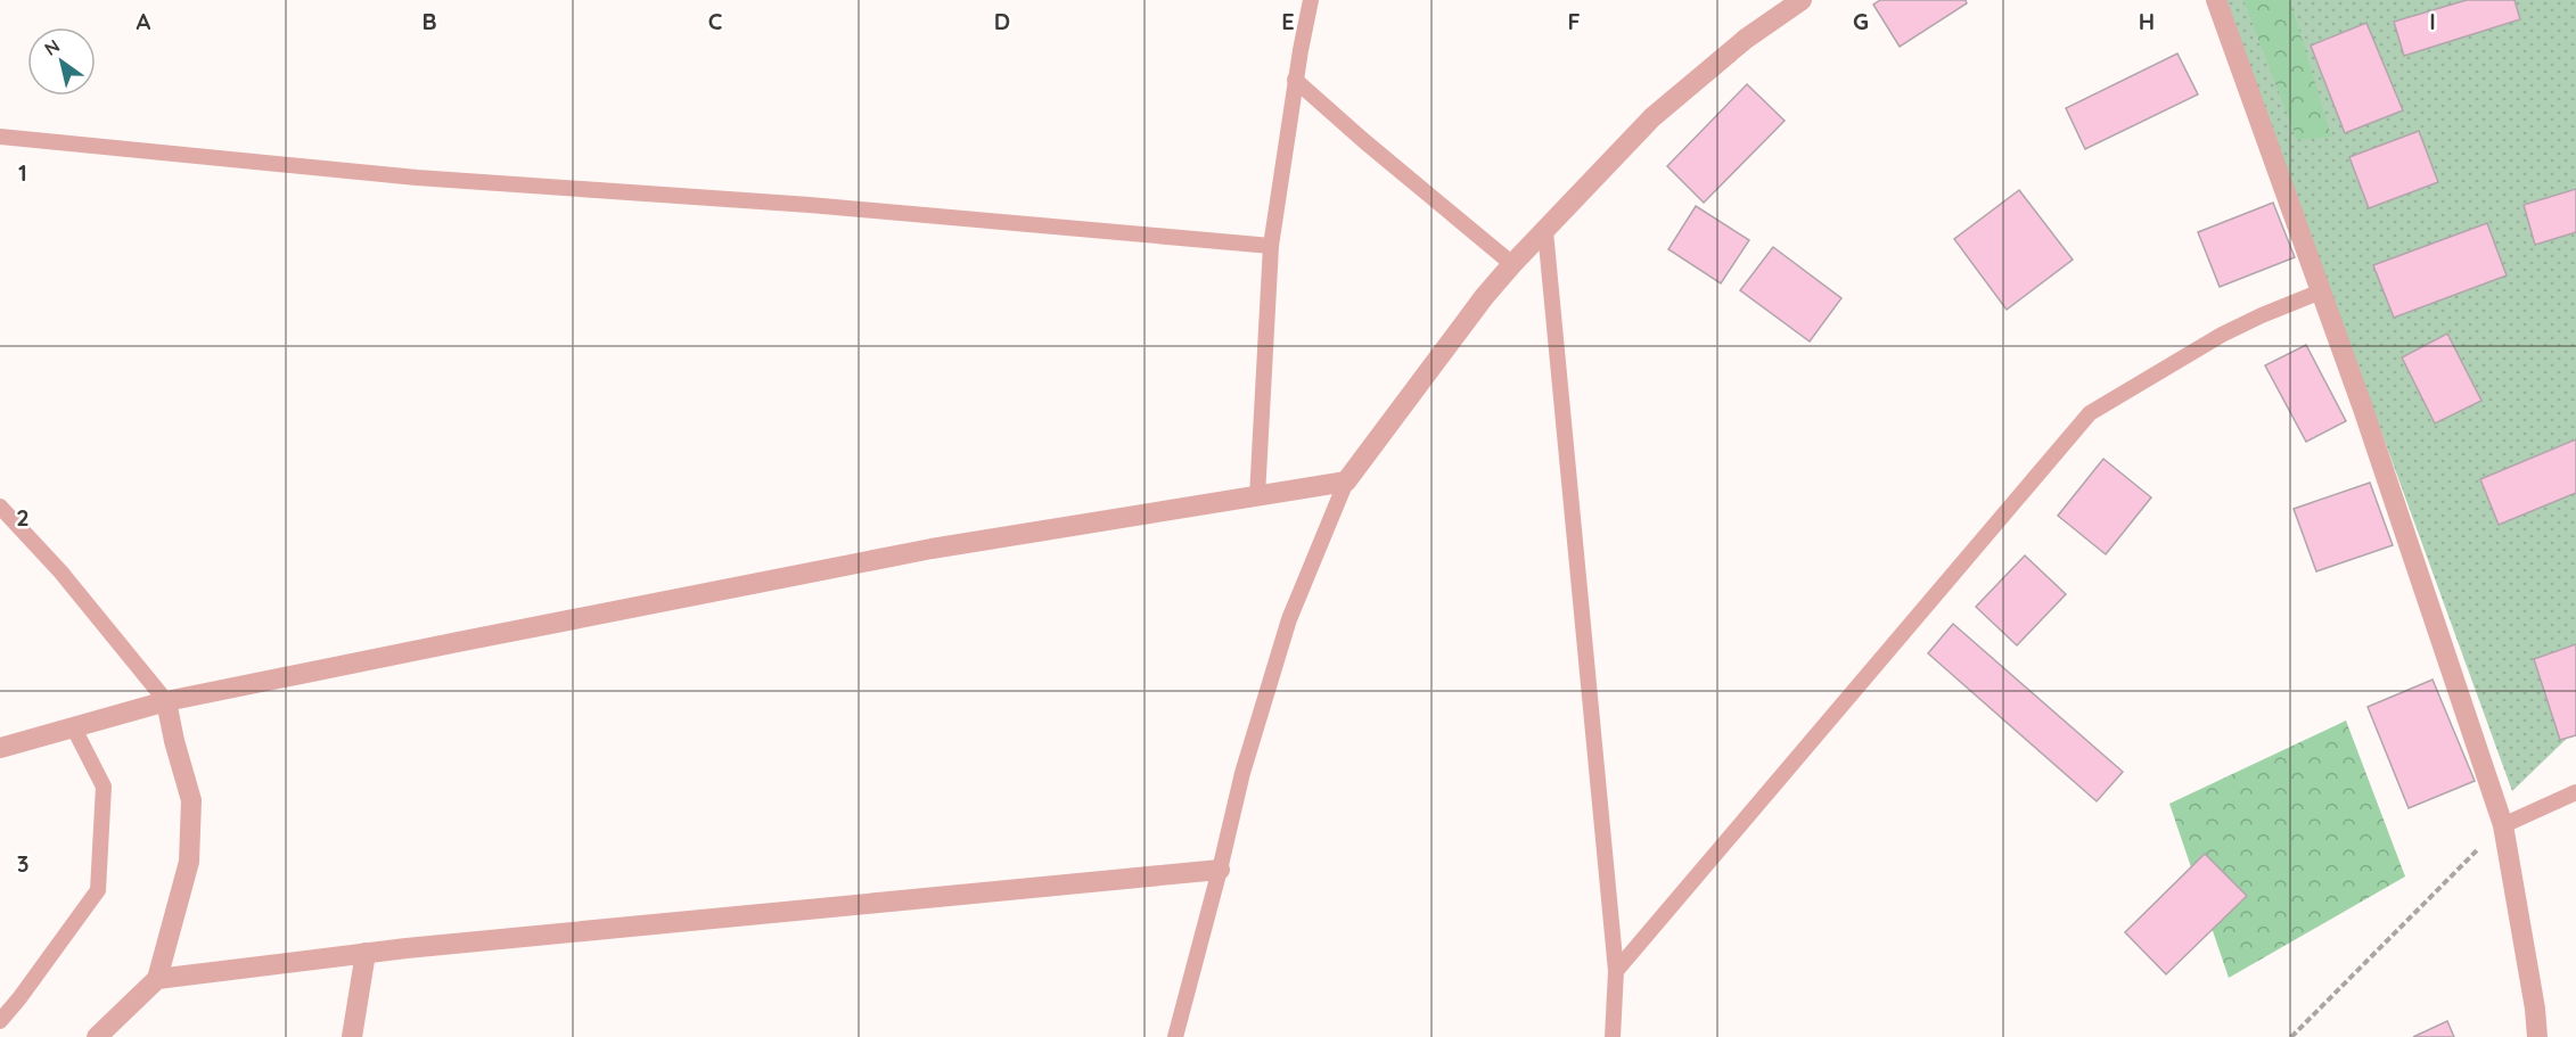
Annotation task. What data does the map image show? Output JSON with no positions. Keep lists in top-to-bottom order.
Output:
{
  "north": "top left",
  "grid": {
    "columns": [
      "A",
      "B",
      "C",
      "D",
      "E",
      "F",
      "G",
      "H",
      "I"
    ],
    "rows": ["1", "2", "3"]
  }
}
